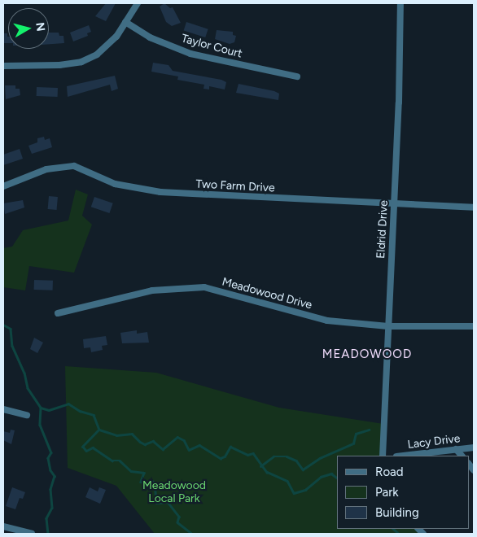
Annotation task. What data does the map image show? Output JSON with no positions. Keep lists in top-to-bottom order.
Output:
{
  "streets": {
    "street": [
      "Taylor Court",
      "Two Farm Drive",
      "Eldrid Drive",
      "Meadowood Drive",
      "Lacy Drive"
    ]
  },
  "crossings": [
    ["Two Farm Drive", "Eldrid Drive"],
    ["Eldrid Drive", "Meadowood Drive"]
  ],
  "districts": ["MEADOWOOD"],
  "parks": ["Meadowood Local Park"],
  "legend": ["Road", "Park", "Building"],
  "north": "right"
}
